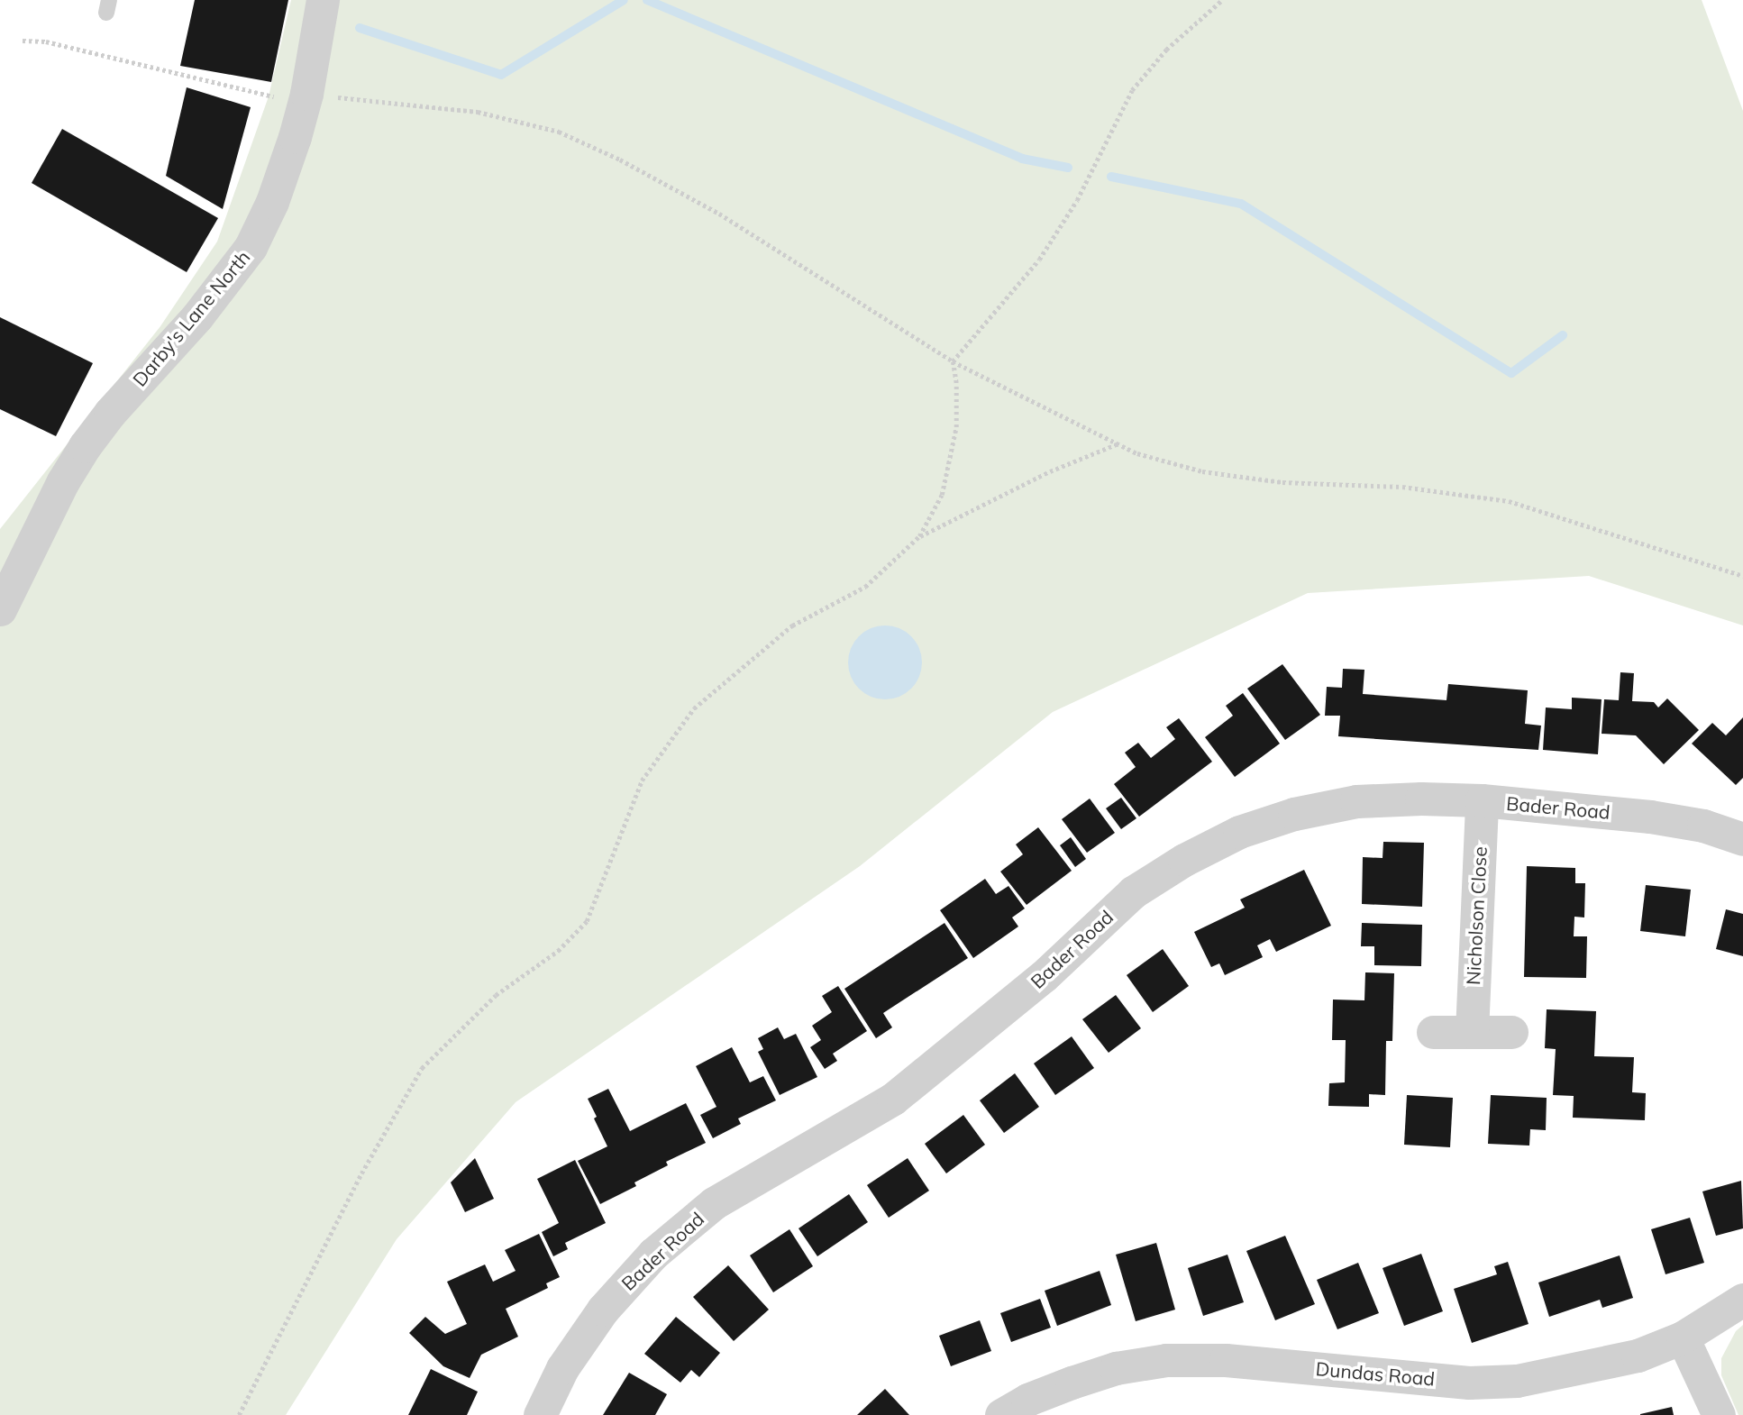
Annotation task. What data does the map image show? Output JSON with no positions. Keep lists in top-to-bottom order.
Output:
{
  "streets": {
    "street": [
      "Darby's Lane North",
      "Bader Road",
      "Nicholson Close",
      "Dundas Road"
    ]
  },
  "crossings": [
    ["Bader Road", "Nicholson Close"]
  ]
}
